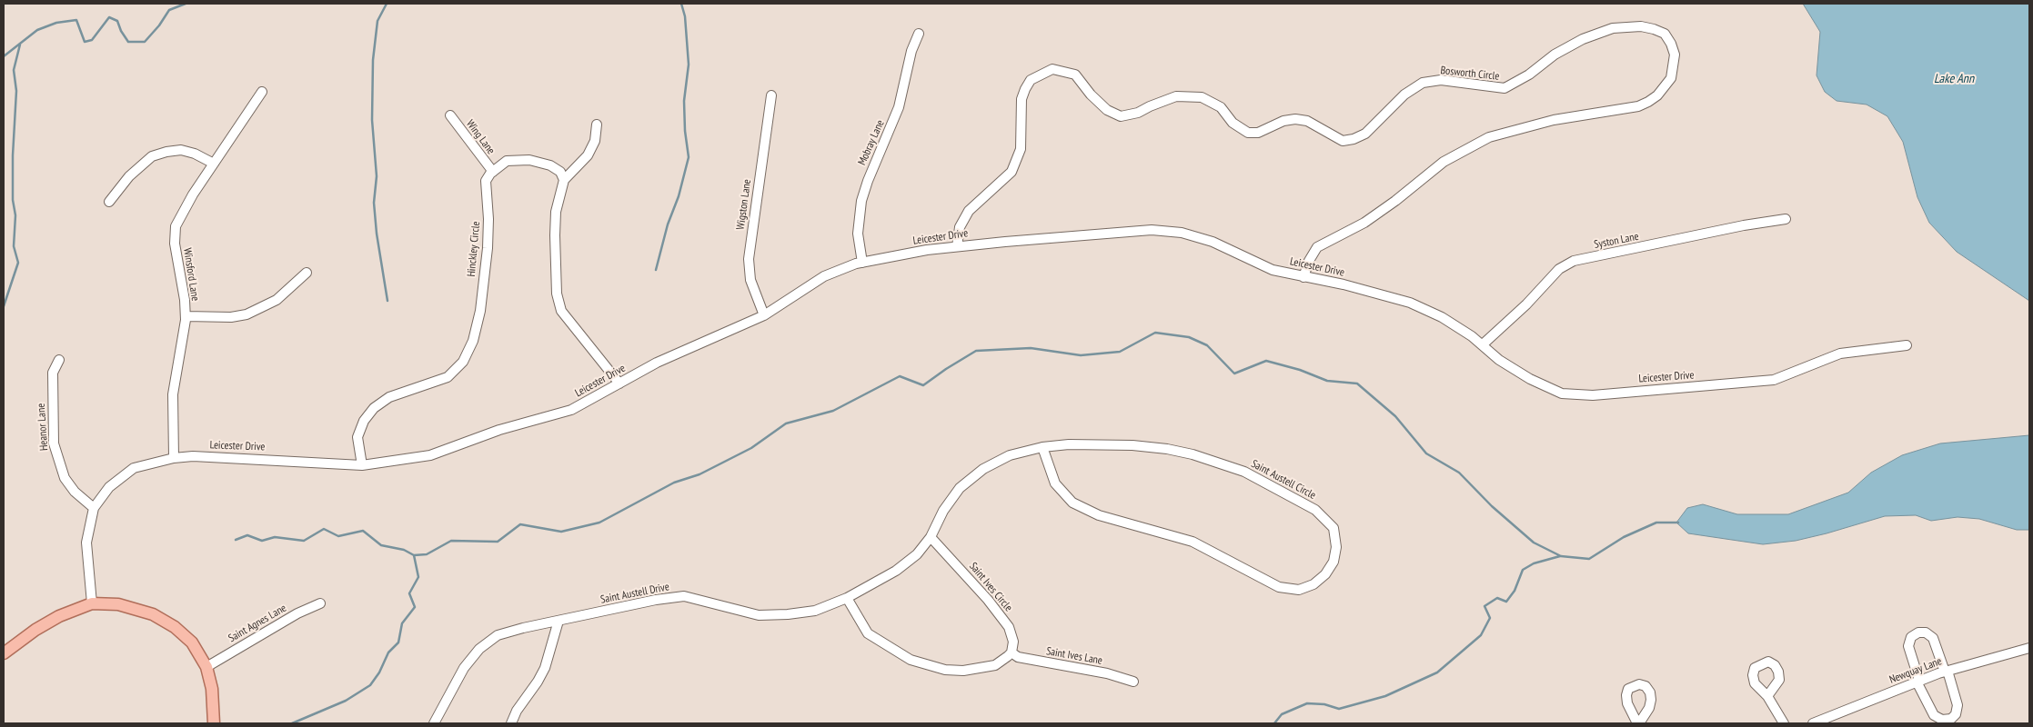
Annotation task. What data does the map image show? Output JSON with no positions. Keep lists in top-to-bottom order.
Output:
{
  "streets": {
    "street": [
      "Bosworth Circle",
      "Wing Lane",
      "Mobray Lane",
      "Wigston Lane",
      "Leicester Drive",
      "Syston Lane",
      "Hinckley Circle",
      "Winsford Lane",
      "Heanor Lane",
      "Saint Austell Circle",
      "Saint Ives Circle",
      "Saint Austell Drive",
      "Saint Agnes Lane",
      "Saint Ives Lane",
      "Newquay Lane"
    ]
  },
  "crossings": [
    ["Bosworth Circle", "Leicester Drive"],
    ["Wing Lane", "Hinckley Circle"],
    ["Mobray Lane", "Leicester Drive"],
    ["Wigston Lane", "Leicester Drive"],
    ["Leicester Drive", "Syston Lane"],
    ["Leicester Drive", "Hinckley Circle"],
    ["Leicester Drive", "Winsford Lane"],
    ["Leicester Drive", "Heanor Lane"],
    ["Saint Austell Circle", "Saint Austell Drive"],
    ["Saint Ives Circle", "Saint Austell Drive"],
    ["Saint Ives Circle", "Saint Ives Lane"]
  ],
  "water": ["Lake Ann"]
}
